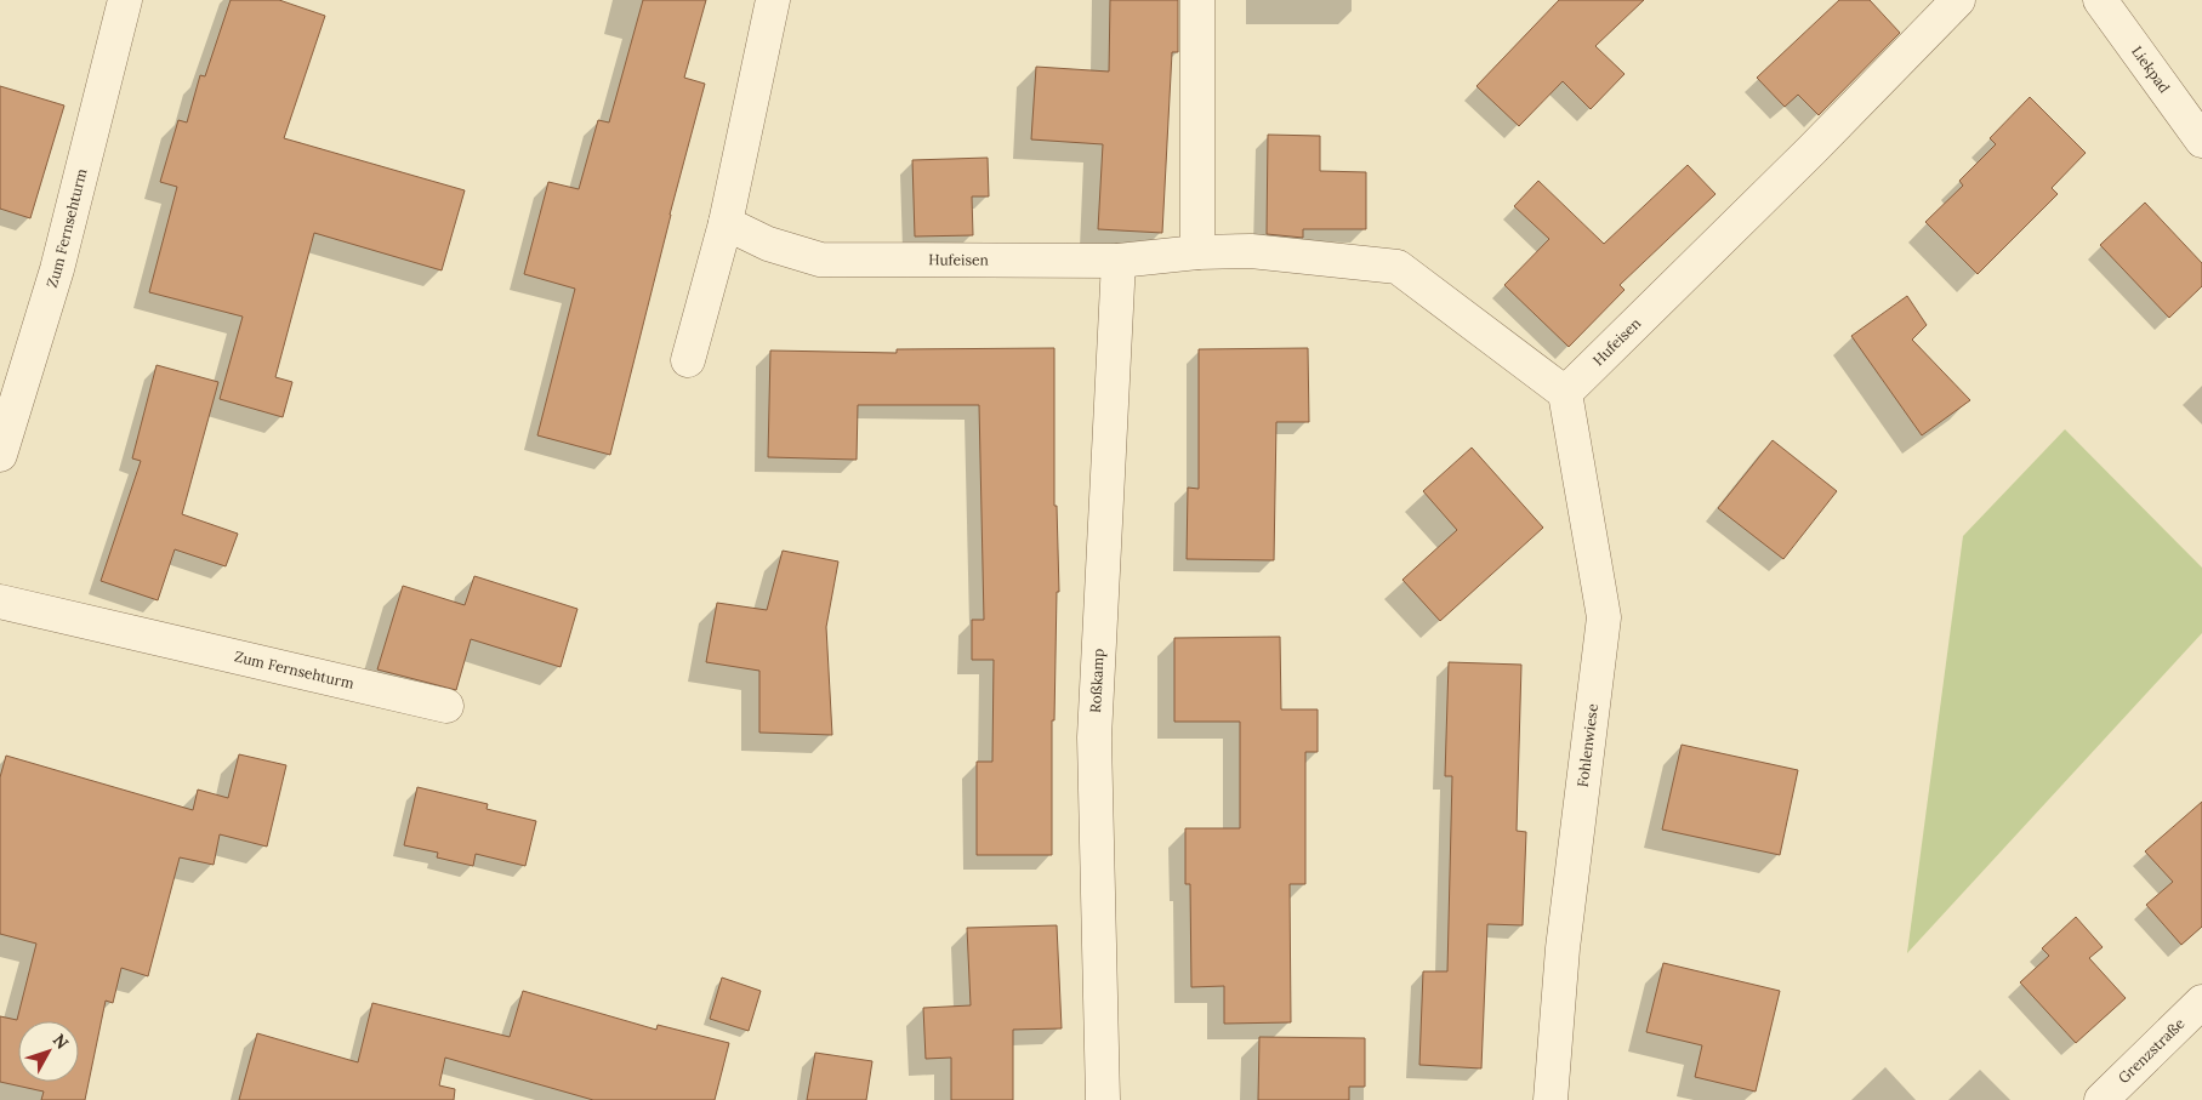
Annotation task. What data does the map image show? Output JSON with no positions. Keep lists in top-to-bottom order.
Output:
{
  "streets": {
    "street": [
      "Liekpad",
      "Zum Fernsehturm",
      "Hufeisen",
      "Roßkamp",
      "Fohlenwiese",
      "Grenzstraße"
    ]
  },
  "crossings": [
    ["Hufeisen", "Roßkamp"],
    ["Hufeisen", "Fohlenwiese"]
  ],
  "north": "top right"
}
